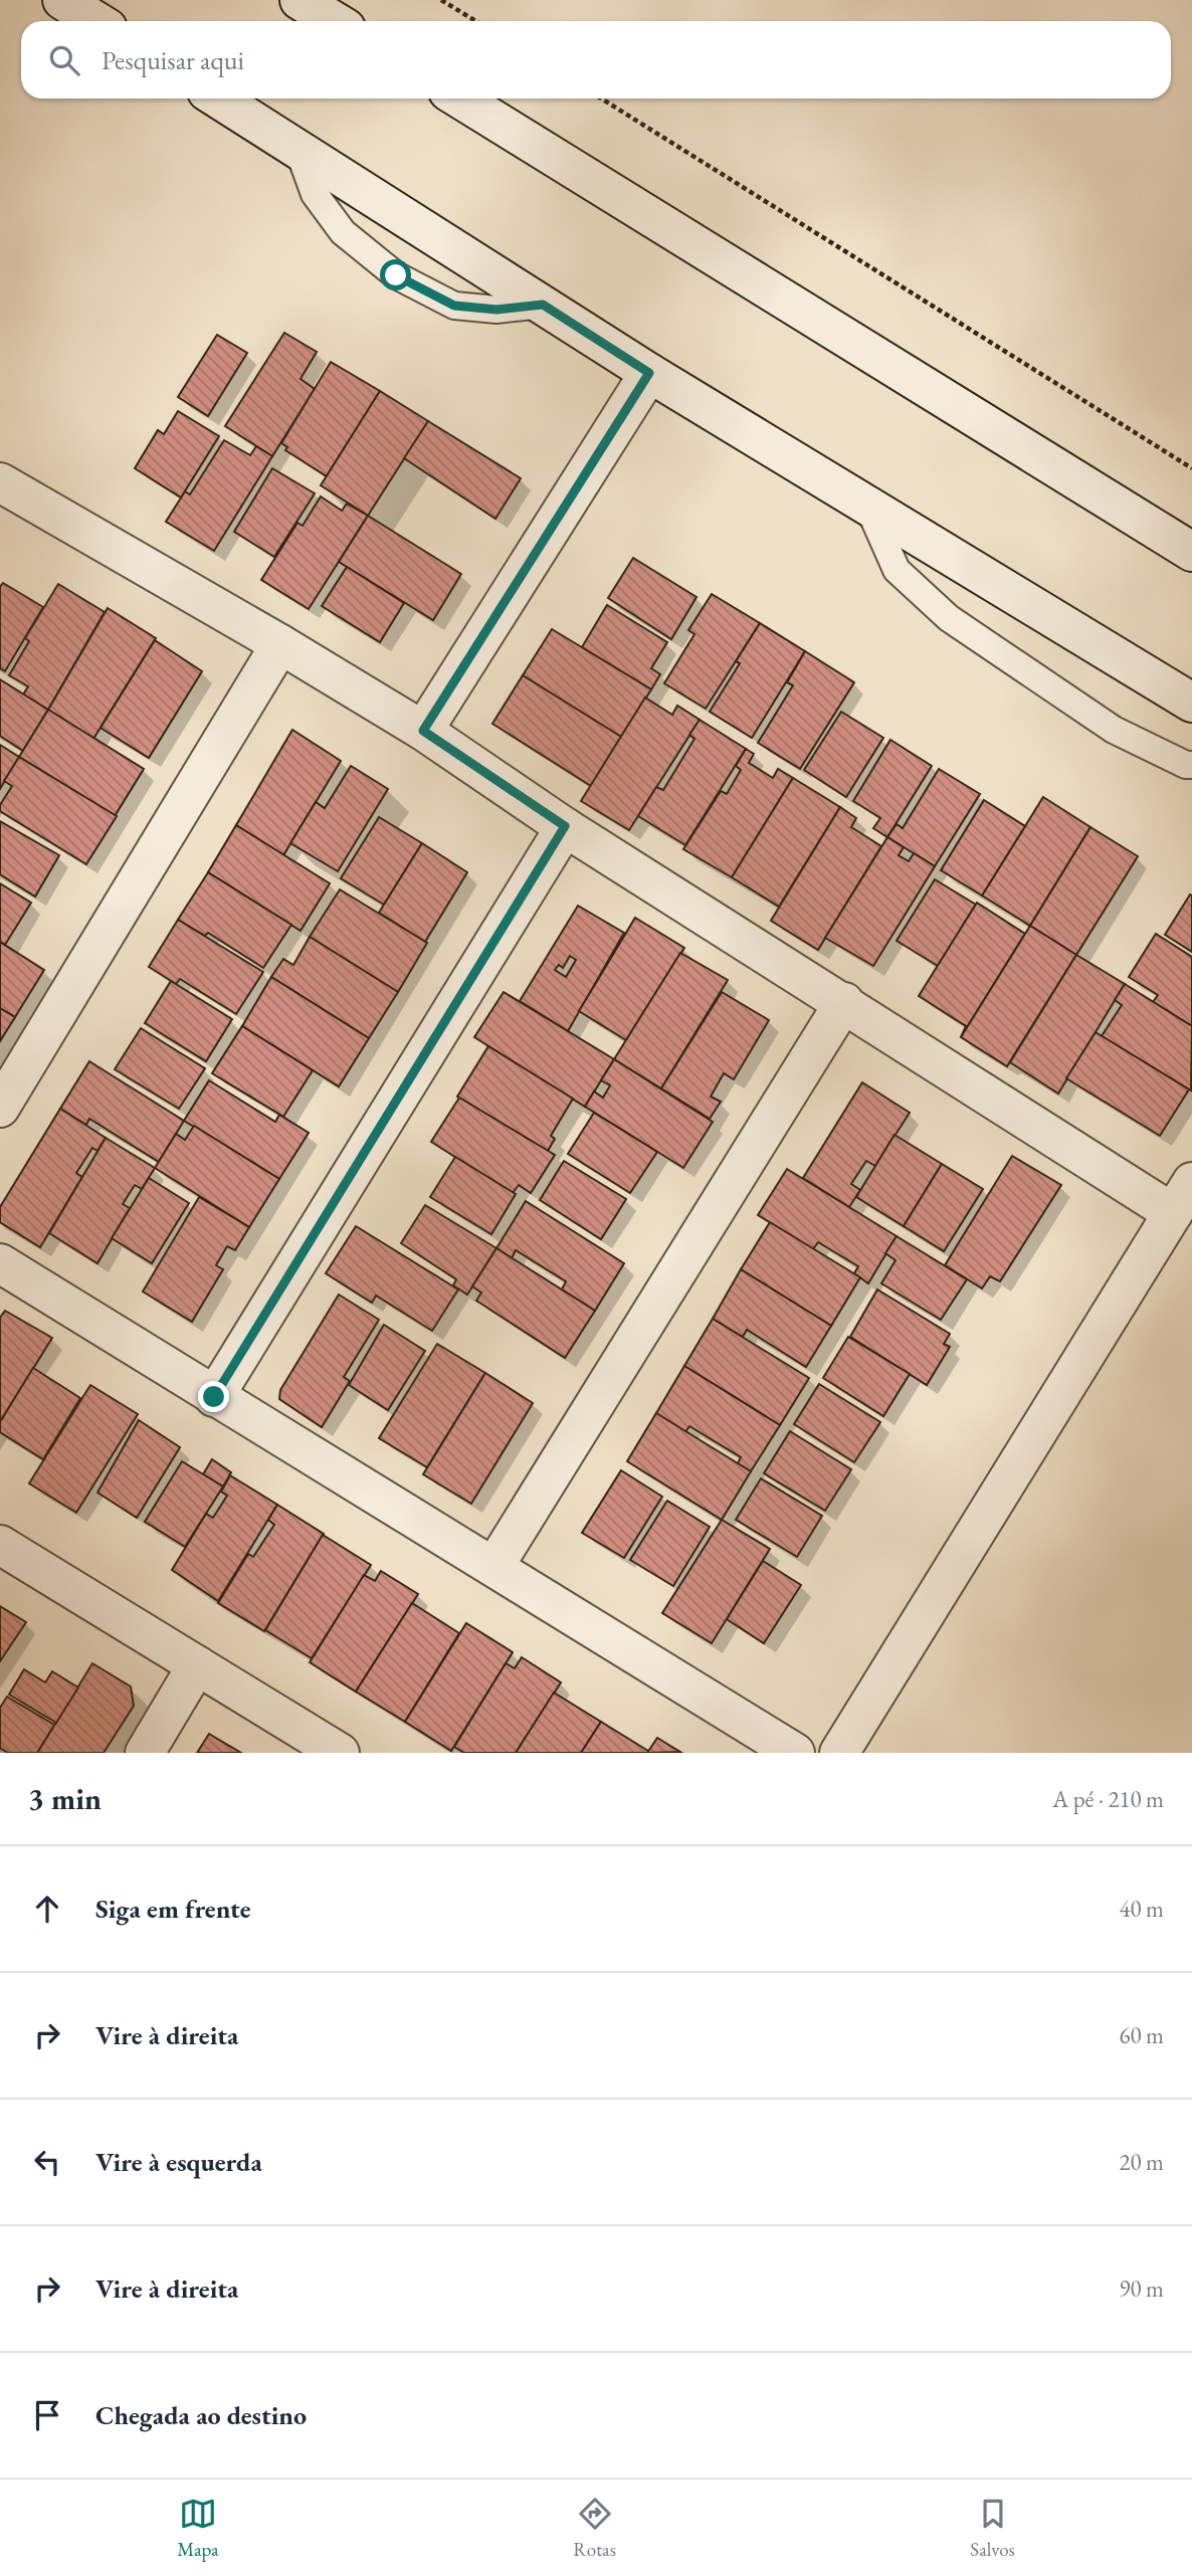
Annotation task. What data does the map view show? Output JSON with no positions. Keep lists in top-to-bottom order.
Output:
{
  "page": {
    "search": "Pesquisar aqui",
    "heading": ["3 min", "A pé · 210 m"],
    "list": [
      ["Siga em frente", "40 m"],
      ["Vire à direita", "60 m"],
      ["Vire à esquerda", "20 m"],
      ["Vire à direita", "90 m"],
      "Chegada ao destino"
    ],
    "nav": ["Mapa", "Rotas", "Salvos"]
  }
}
